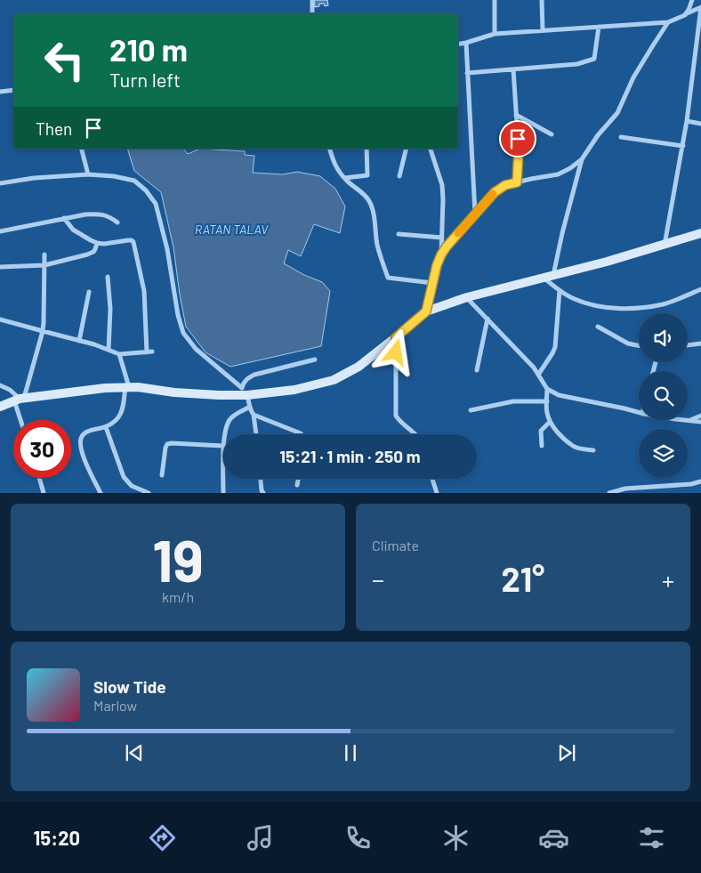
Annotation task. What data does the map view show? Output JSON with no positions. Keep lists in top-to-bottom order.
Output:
{
  "water": ["RATAN TALAV"],
  "page": {
    "turn": ["210 m", "Turn left"],
    "then": "Then",
    "limit": "30",
    "trip": "15:21 · 1 min · 250 m",
    "tile": [
      ["19", "km/h"],
      "Climate"
    ],
    "heat": ["−", "21°", "+"],
    "song": ["Slow Tide", "Marlow"],
    "tabs": "15:20"
  }
}
